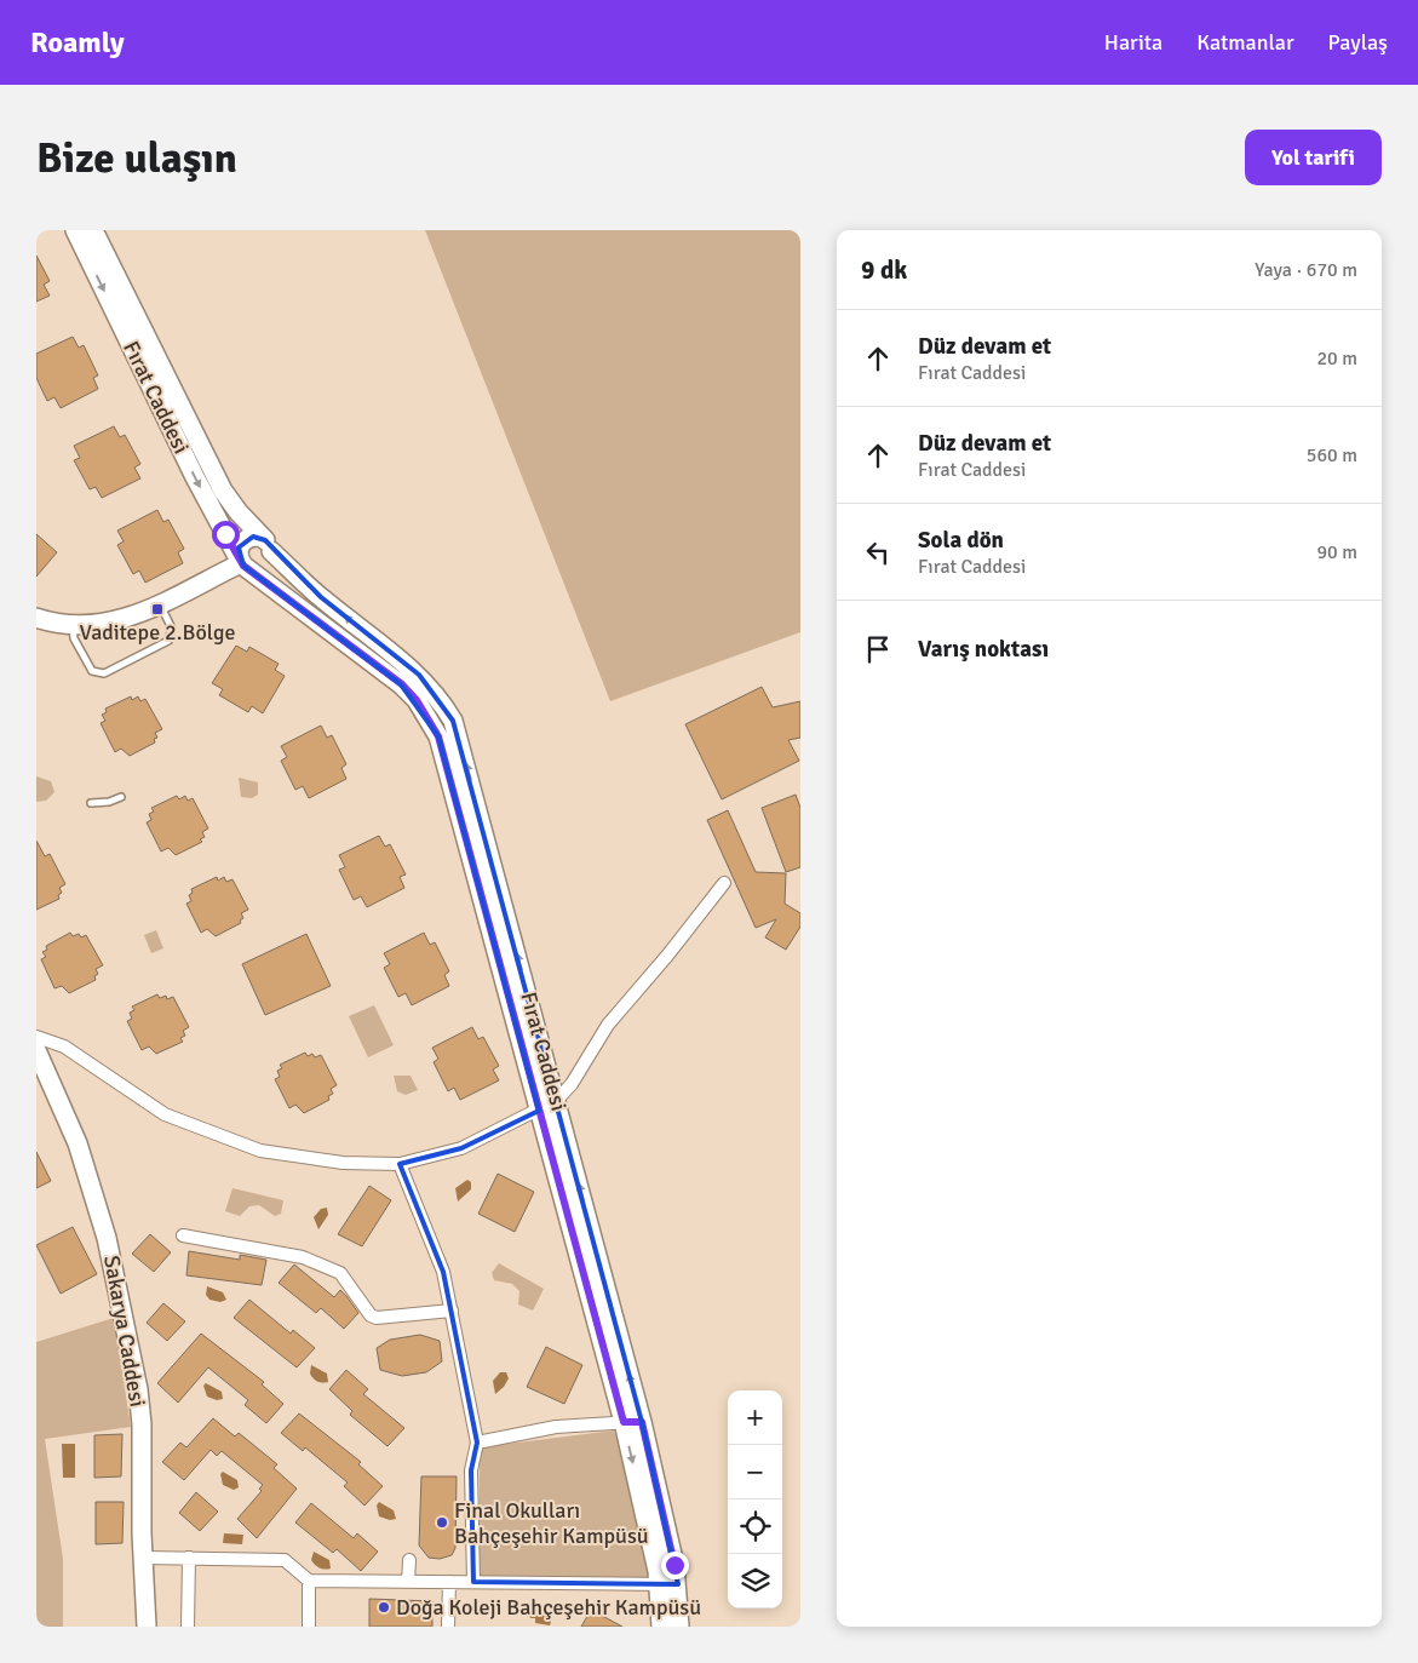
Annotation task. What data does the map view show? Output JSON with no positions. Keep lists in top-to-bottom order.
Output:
{
  "streets": {
    "main road": ["Fırat Caddesi", "Sakarya Caddesi"]
  },
  "places": {
    "transit": ["Vaditepe 2.Bölge"],
    "other": ["Final Okulları Bahçeşehir Kampüsü", "Doğa Koleji Bahçeşehir Kampüsü"]
  },
  "page": {
    "header": "Roamly",
    "nav": ["Harita", "Katmanlar", "Paylaş"],
    "buttons": "Yol tarifi",
    "title": "Bize ulaşın",
    "heading": ["9 dk", "Yaya · 670 m"],
    "list": [
      ["Düz devam et", "Fırat Caddesi", "20 m"],
      ["Düz devam et", "Fırat Caddesi", "560 m"],
      ["Sola dön", "Fırat Caddesi", "90 m"],
      "Varış noktası"
    ],
    "map_buttons": ["+", "−"]
  }
}
